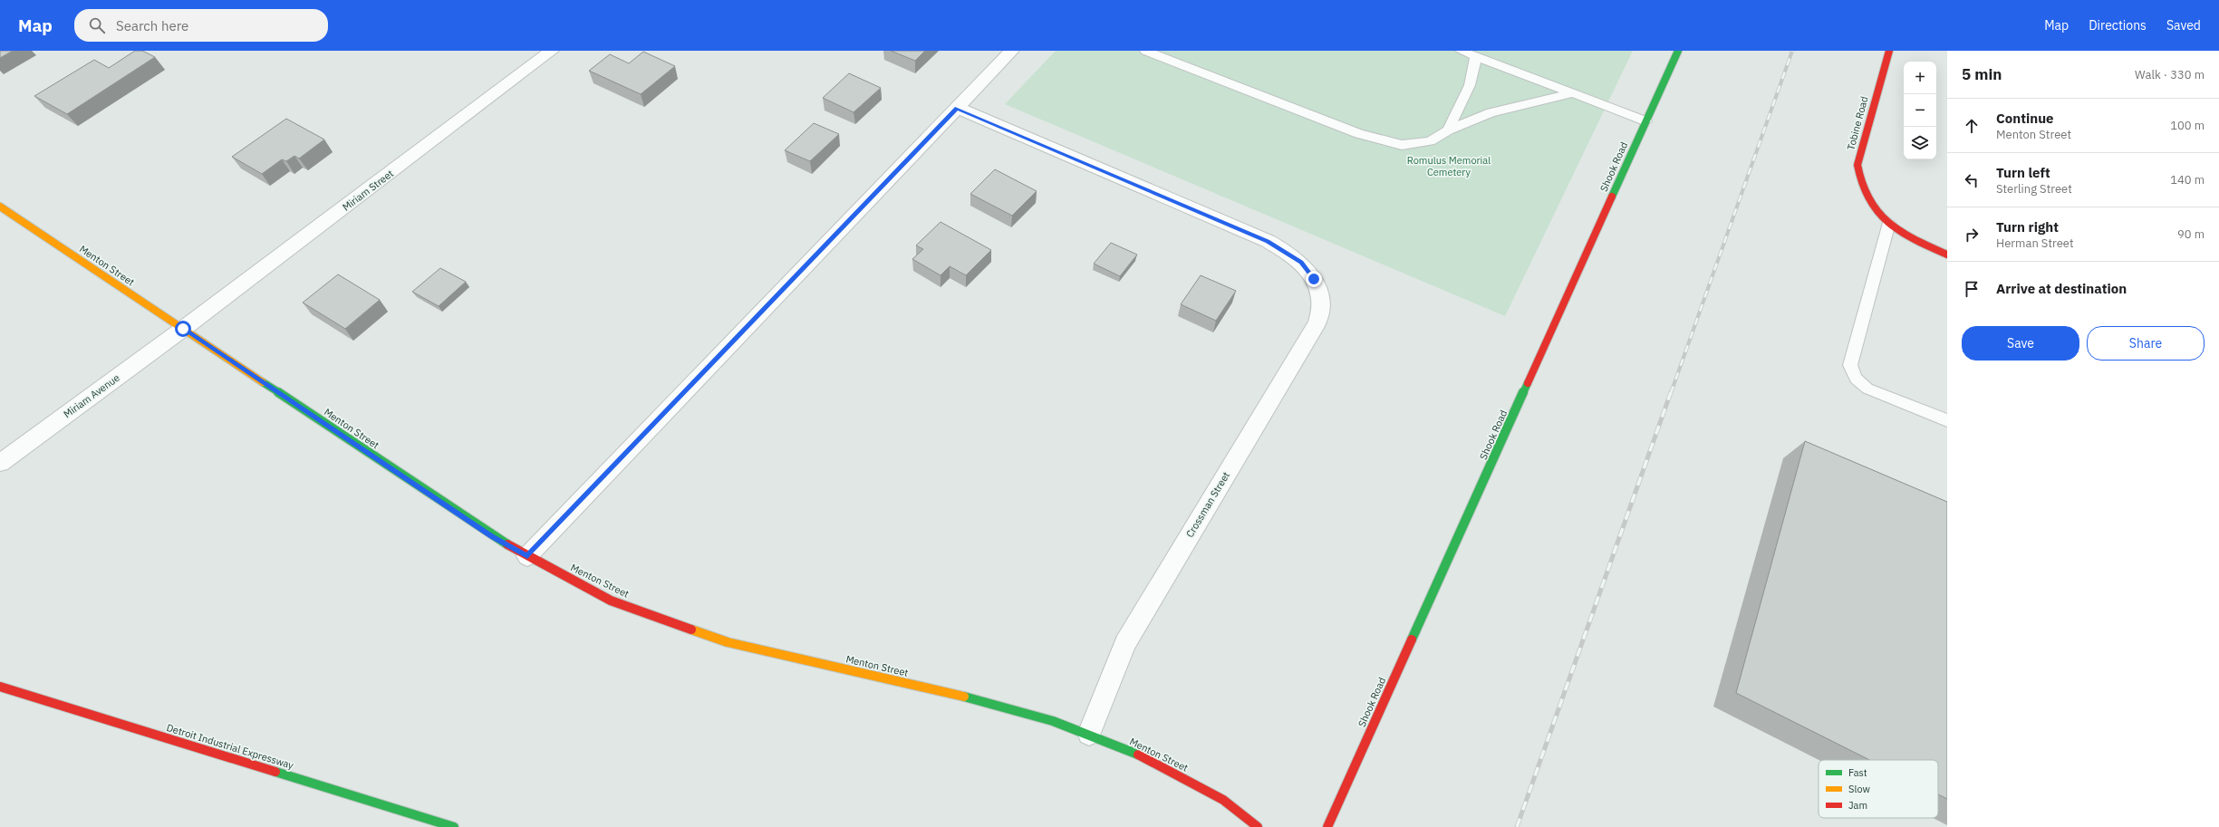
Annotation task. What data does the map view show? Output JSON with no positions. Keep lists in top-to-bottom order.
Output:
{
  "streets": {
    "main road": [
      "Tobine Road",
      "Shook Road",
      "Menton Street",
      "Detroit Industrial Expressway"
    ],
    "street": ["Miriam Street", "Miriam Avenue", "Crossman Street"]
  },
  "crossings": [
    ["Miriam Street", "Menton Street"],
    ["Miriam Street", "Miriam Avenue"],
    ["Menton Street", "Miriam Avenue"],
    ["Menton Street", "Crossman Street"]
  ],
  "parks": ["Romulus Memorial Cemetery"],
  "legend": ["Fast", "Slow", "Jam"],
  "page": {
    "header": "Map",
    "search": "Search here",
    "nav": ["Map", "Directions", "Saved"],
    "heading": ["5 min", "Walk · 330 m"],
    "map_buttons": ["+", "−"],
    "list": [
      ["Continue", "Menton Street", "100 m"],
      ["Turn left", "Sterling Street", "140 m"],
      ["Turn right", "Herman Street", "90 m"],
      "Arrive at destination"
    ],
    "buttons": ["Save", "Share"]
  }
}
